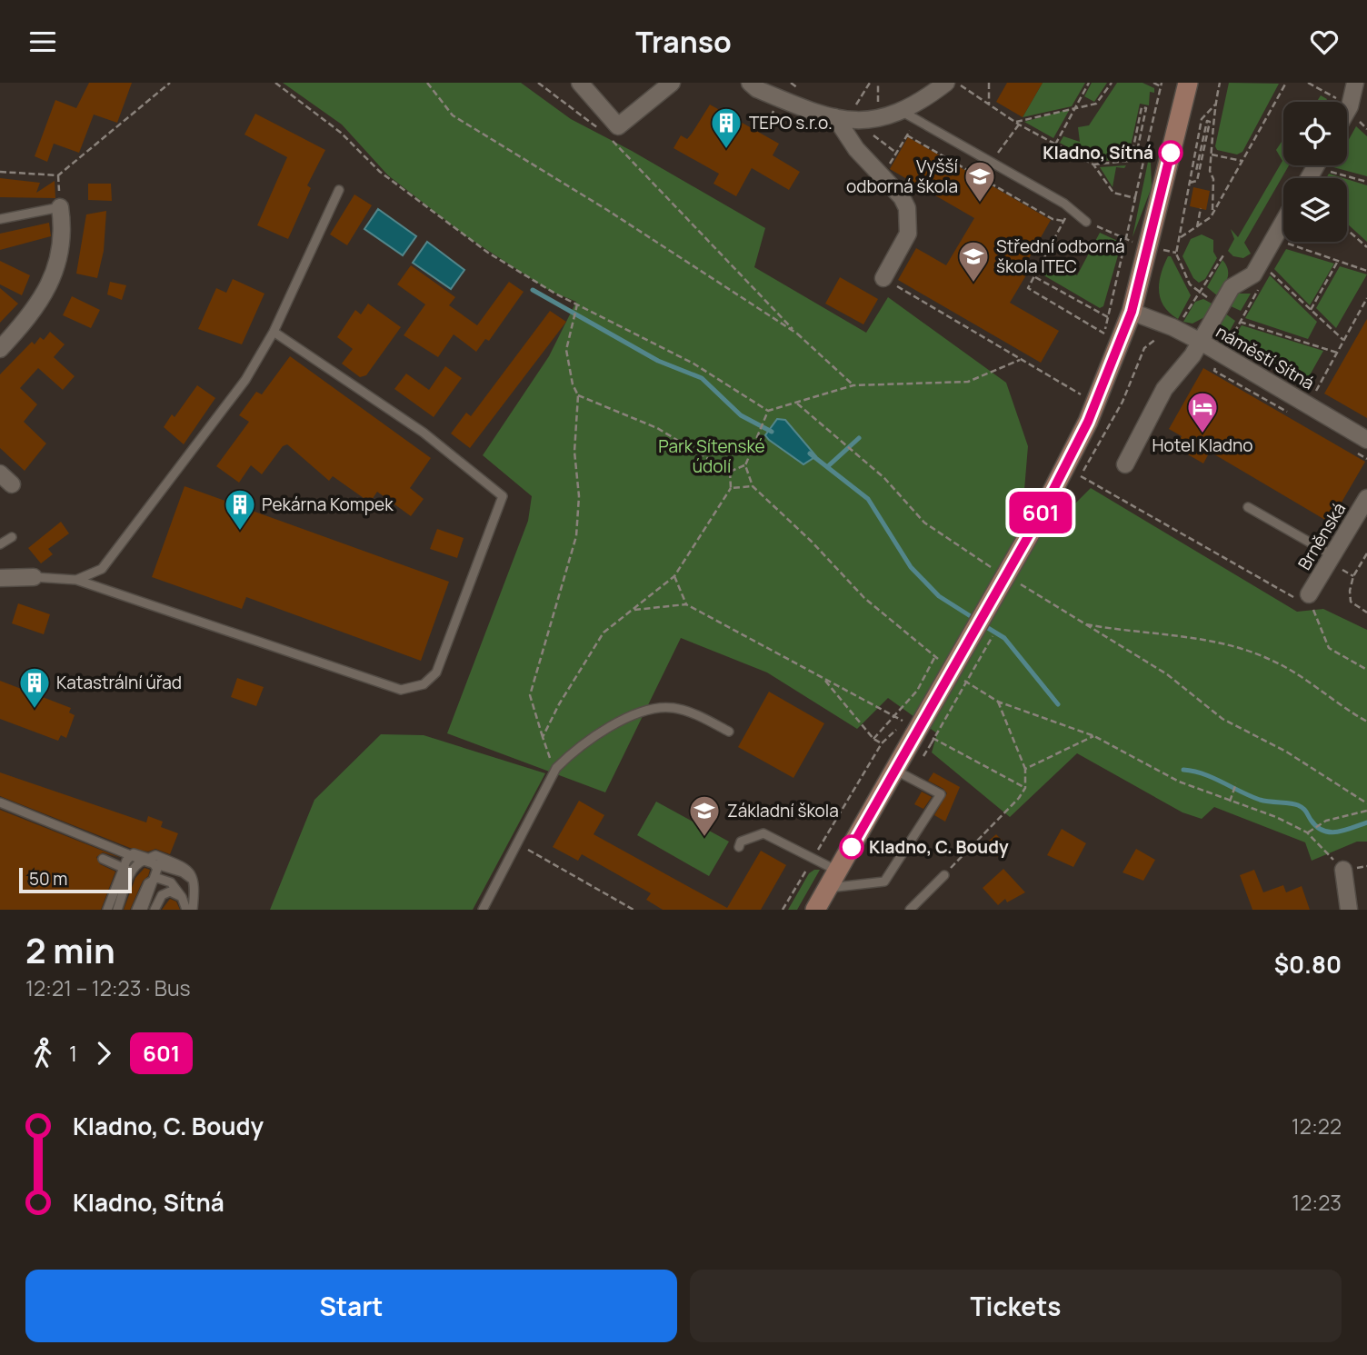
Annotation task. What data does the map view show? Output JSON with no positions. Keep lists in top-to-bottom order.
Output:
{
  "streets": {
    "street": ["náměstí Sítná", "Brněnská"]
  },
  "parks": ["Park Sítenské údolí"],
  "places": {
    "building": ["TEPO s.r.o.", "Pekárna Kompek", "Katastrální úřad"],
    "other": ["Kladno, Sítná", "Kladno, C. Boudy"],
    "school or university": ["Vyšší odborná škola", "Střední odborná škola ITEC", "Základní škola"],
    "hotel": ["Hotel Kladno"]
  },
  "lines": ["bus line 601"],
  "scale_bar": "50 m",
  "page": {
    "header": "Transo",
    "on_map": "601",
    "scale": "50 m",
    "heading": ["2 min", "12:21 – 12:23 · Bus", "$0.80"],
    "legs": ["1", "601"],
    "list": [
      {
        "name": "Kladno, C. Boudy",
        "value": "12:22"
      },
      {
        "name": "Kladno, Sítná",
        "value": "12:23"
      }
    ],
    "buttons": ["Start", "Tickets"]
  }
}
